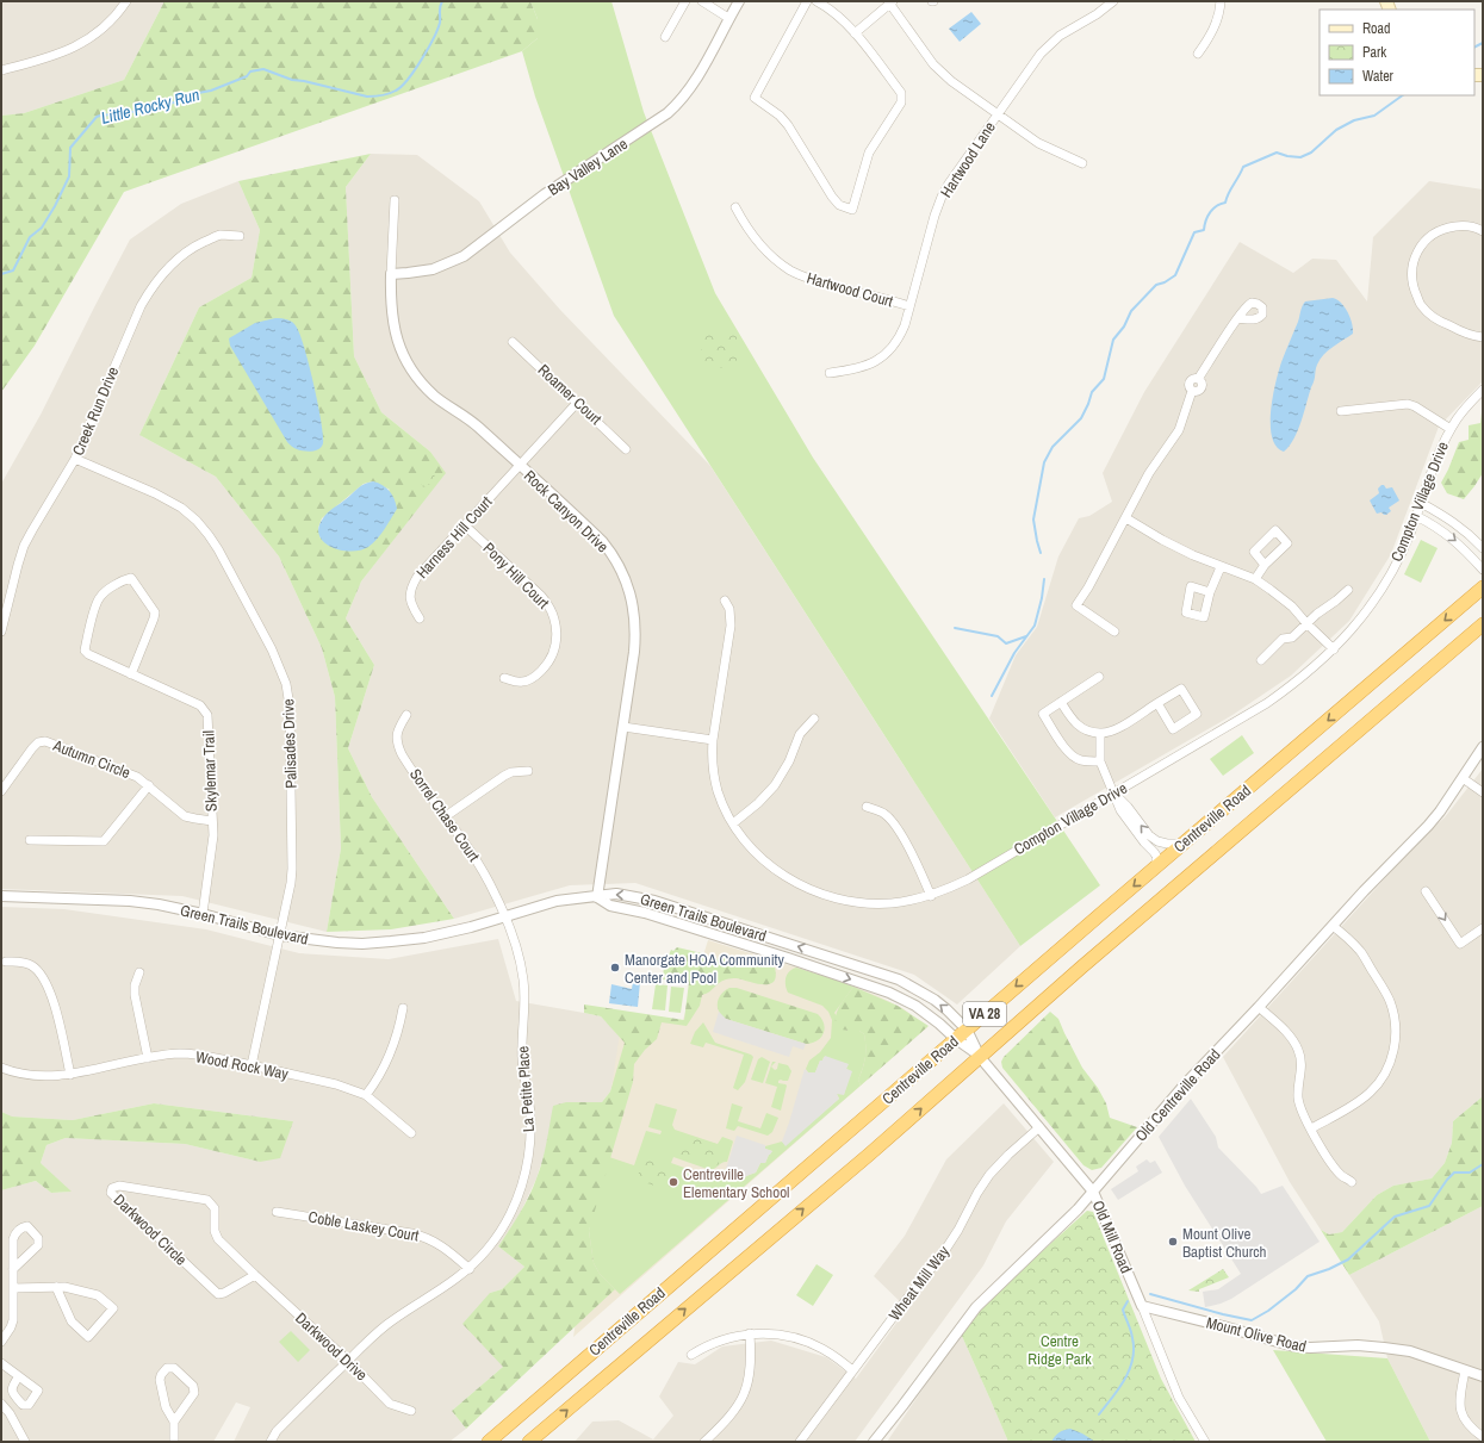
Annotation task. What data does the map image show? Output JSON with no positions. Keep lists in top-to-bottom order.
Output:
{
  "streets": {
    "highway": ["Centreville Road", "VA 28"],
    "street": [
      "Hartwood Lane",
      "Bay Valley Lane",
      "Hartwood Court",
      "Roamer Court",
      "Creek Run Drive",
      "Compton Village Drive",
      "Rock Canyon Drive",
      "Harness Hill Court",
      "Pony Hill Court",
      "Palisades Drive",
      "Autumn Circle",
      "Skylemar Trail",
      "Sorrel Chase Court",
      "Green Trails Boulevard",
      "Wood Rock Way",
      "La Petite Place",
      "Old Centreville Road",
      "Coble Laskey Court",
      "Darkwood Circle",
      "Old Mill Road",
      "Wheat Mill Way",
      "Mount Olive Road",
      "Darkwood Drive"
    ]
  },
  "crossings": [
    ["Hartwood Lane", "Hartwood Court"],
    ["Bay Valley Lane", "Rock Canyon Drive"],
    ["Roamer Court", "Harness Hill Court"],
    ["Creek Run Drive", "Palisades Drive"],
    ["Rock Canyon Drive", "Harness Hill Court"],
    ["Rock Canyon Drive", "Green Trails Boulevard"],
    ["Harness Hill Court", "Pony Hill Court"],
    ["Palisades Drive", "Green Trails Boulevard"],
    ["Palisades Drive", "Wood Rock Way"],
    ["Autumn Circle", "Skylemar Trail"],
    ["Skylemar Trail", "Green Trails Boulevard"],
    ["Sorrel Chase Court", "Green Trails Boulevard"],
    ["Sorrel Chase Court", "La Petite Place"],
    ["Centreville Road", "Green Trails Boulevard"],
    ["Centreville Road", "Old Mill Road"],
    ["Green Trails Boulevard", "La Petite Place"],
    ["Green Trails Boulevard", "Old Mill Road"],
    ["La Petite Place", "Coble Laskey Court"],
    ["La Petite Place", "Darkwood Drive"],
    ["Old Centreville Road", "Old Mill Road"],
    ["Darkwood Circle", "Darkwood Drive"],
    ["Old Mill Road", "Wheat Mill Way"],
    ["Old Mill Road", "Mount Olive Road"]
  ],
  "water": ["Little Rocky Run"],
  "parks": ["Centre Ridge Park"],
  "places": ["Manorgate HOA Community Center and Pool", "Centreville Elementary School", "Mount Olive Baptist Church"],
  "legend": ["Road", "Park", "Water"]
}
